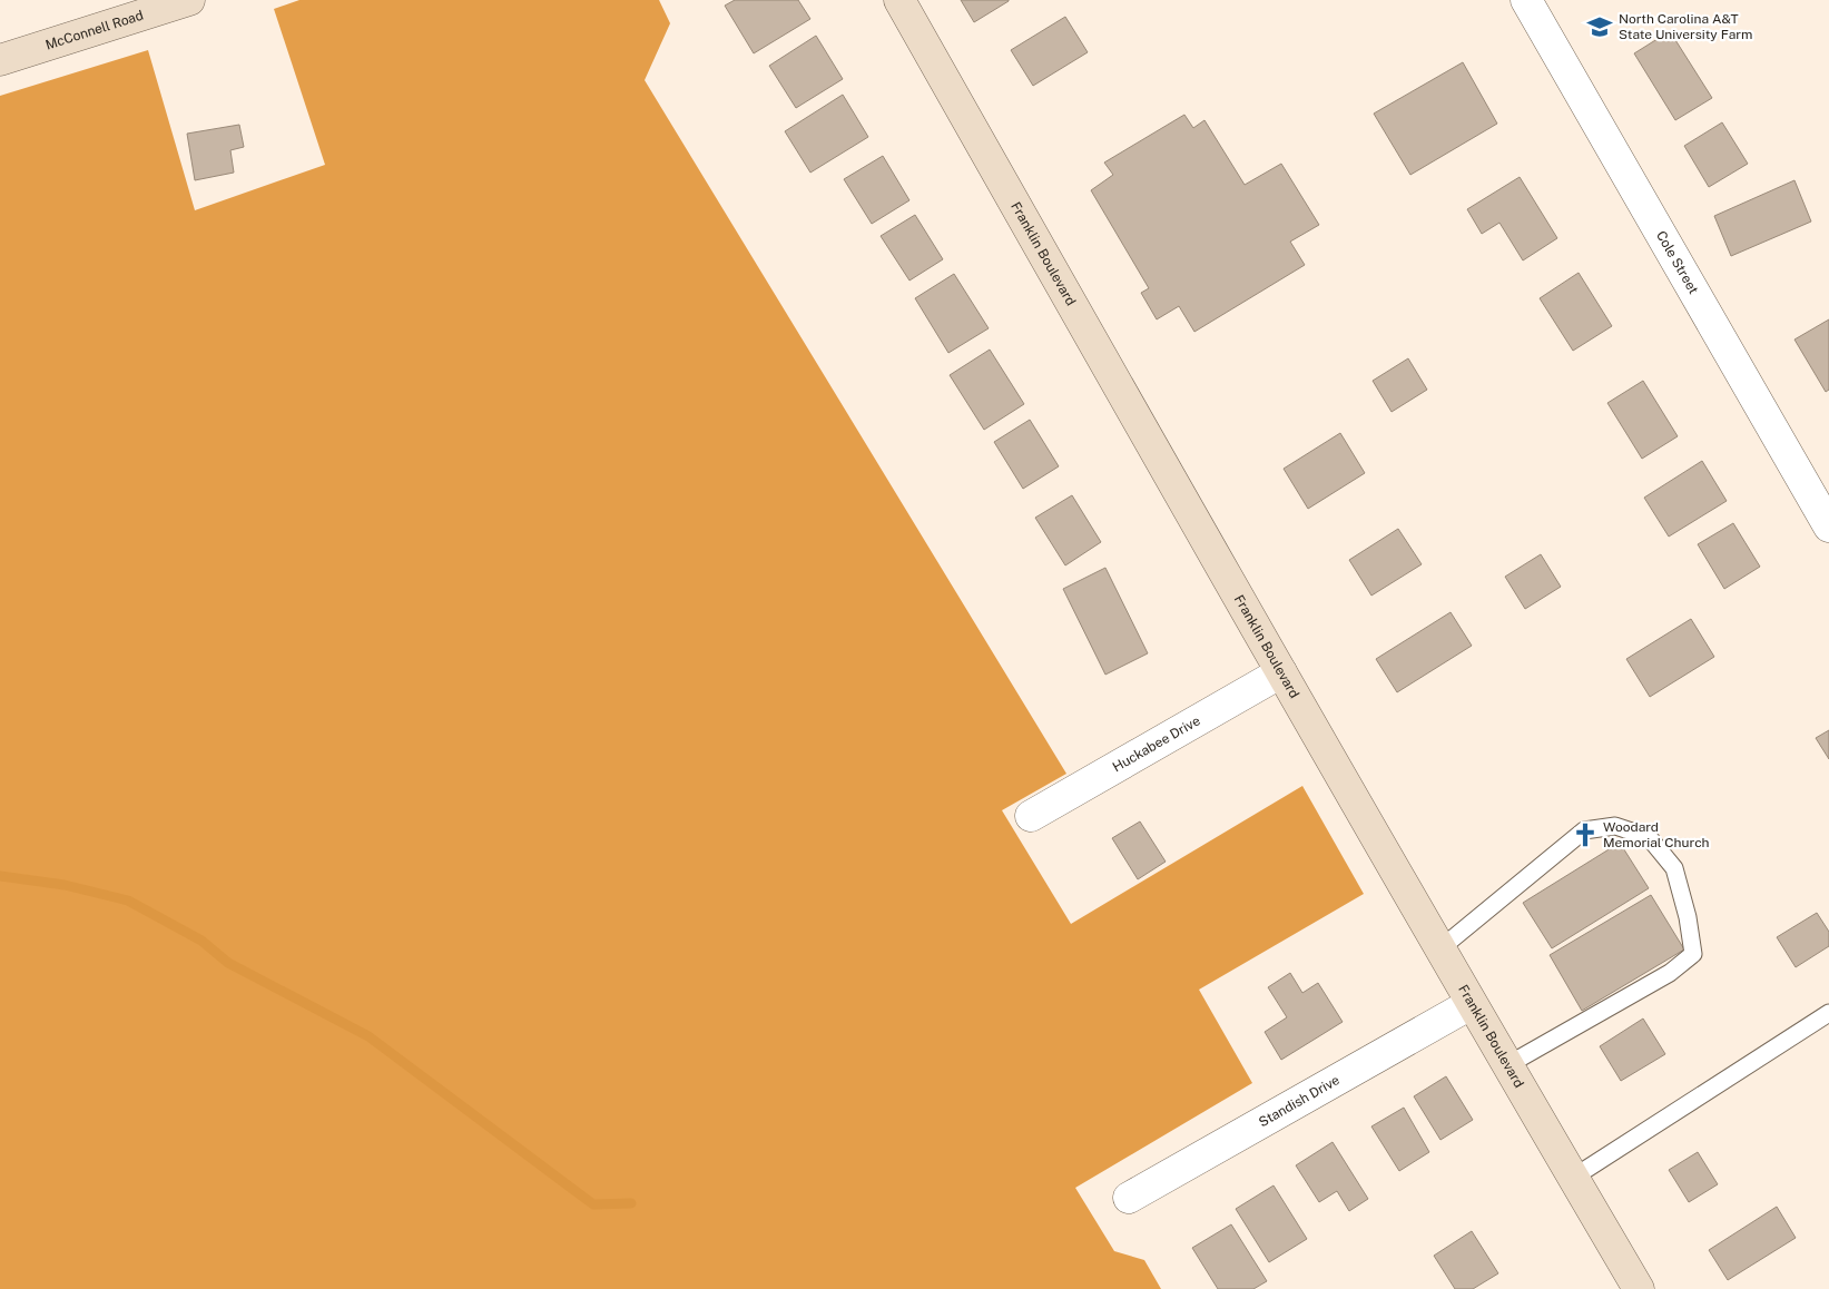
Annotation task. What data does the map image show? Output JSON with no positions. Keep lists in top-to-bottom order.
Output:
{
  "streets": {
    "street": [
      "McConnell Road",
      "Franklin Boulevard",
      "Cole Street",
      "Huckabee Drive",
      "Standish Drive"
    ]
  },
  "crossings": [
    ["Franklin Boulevard", "Huckabee Drive"],
    ["Franklin Boulevard", "Standish Drive"]
  ],
  "places": {
    "school or university": ["North Carolina A&T State University Farm"],
    "church": ["Woodard Memorial Church"]
  }
}
